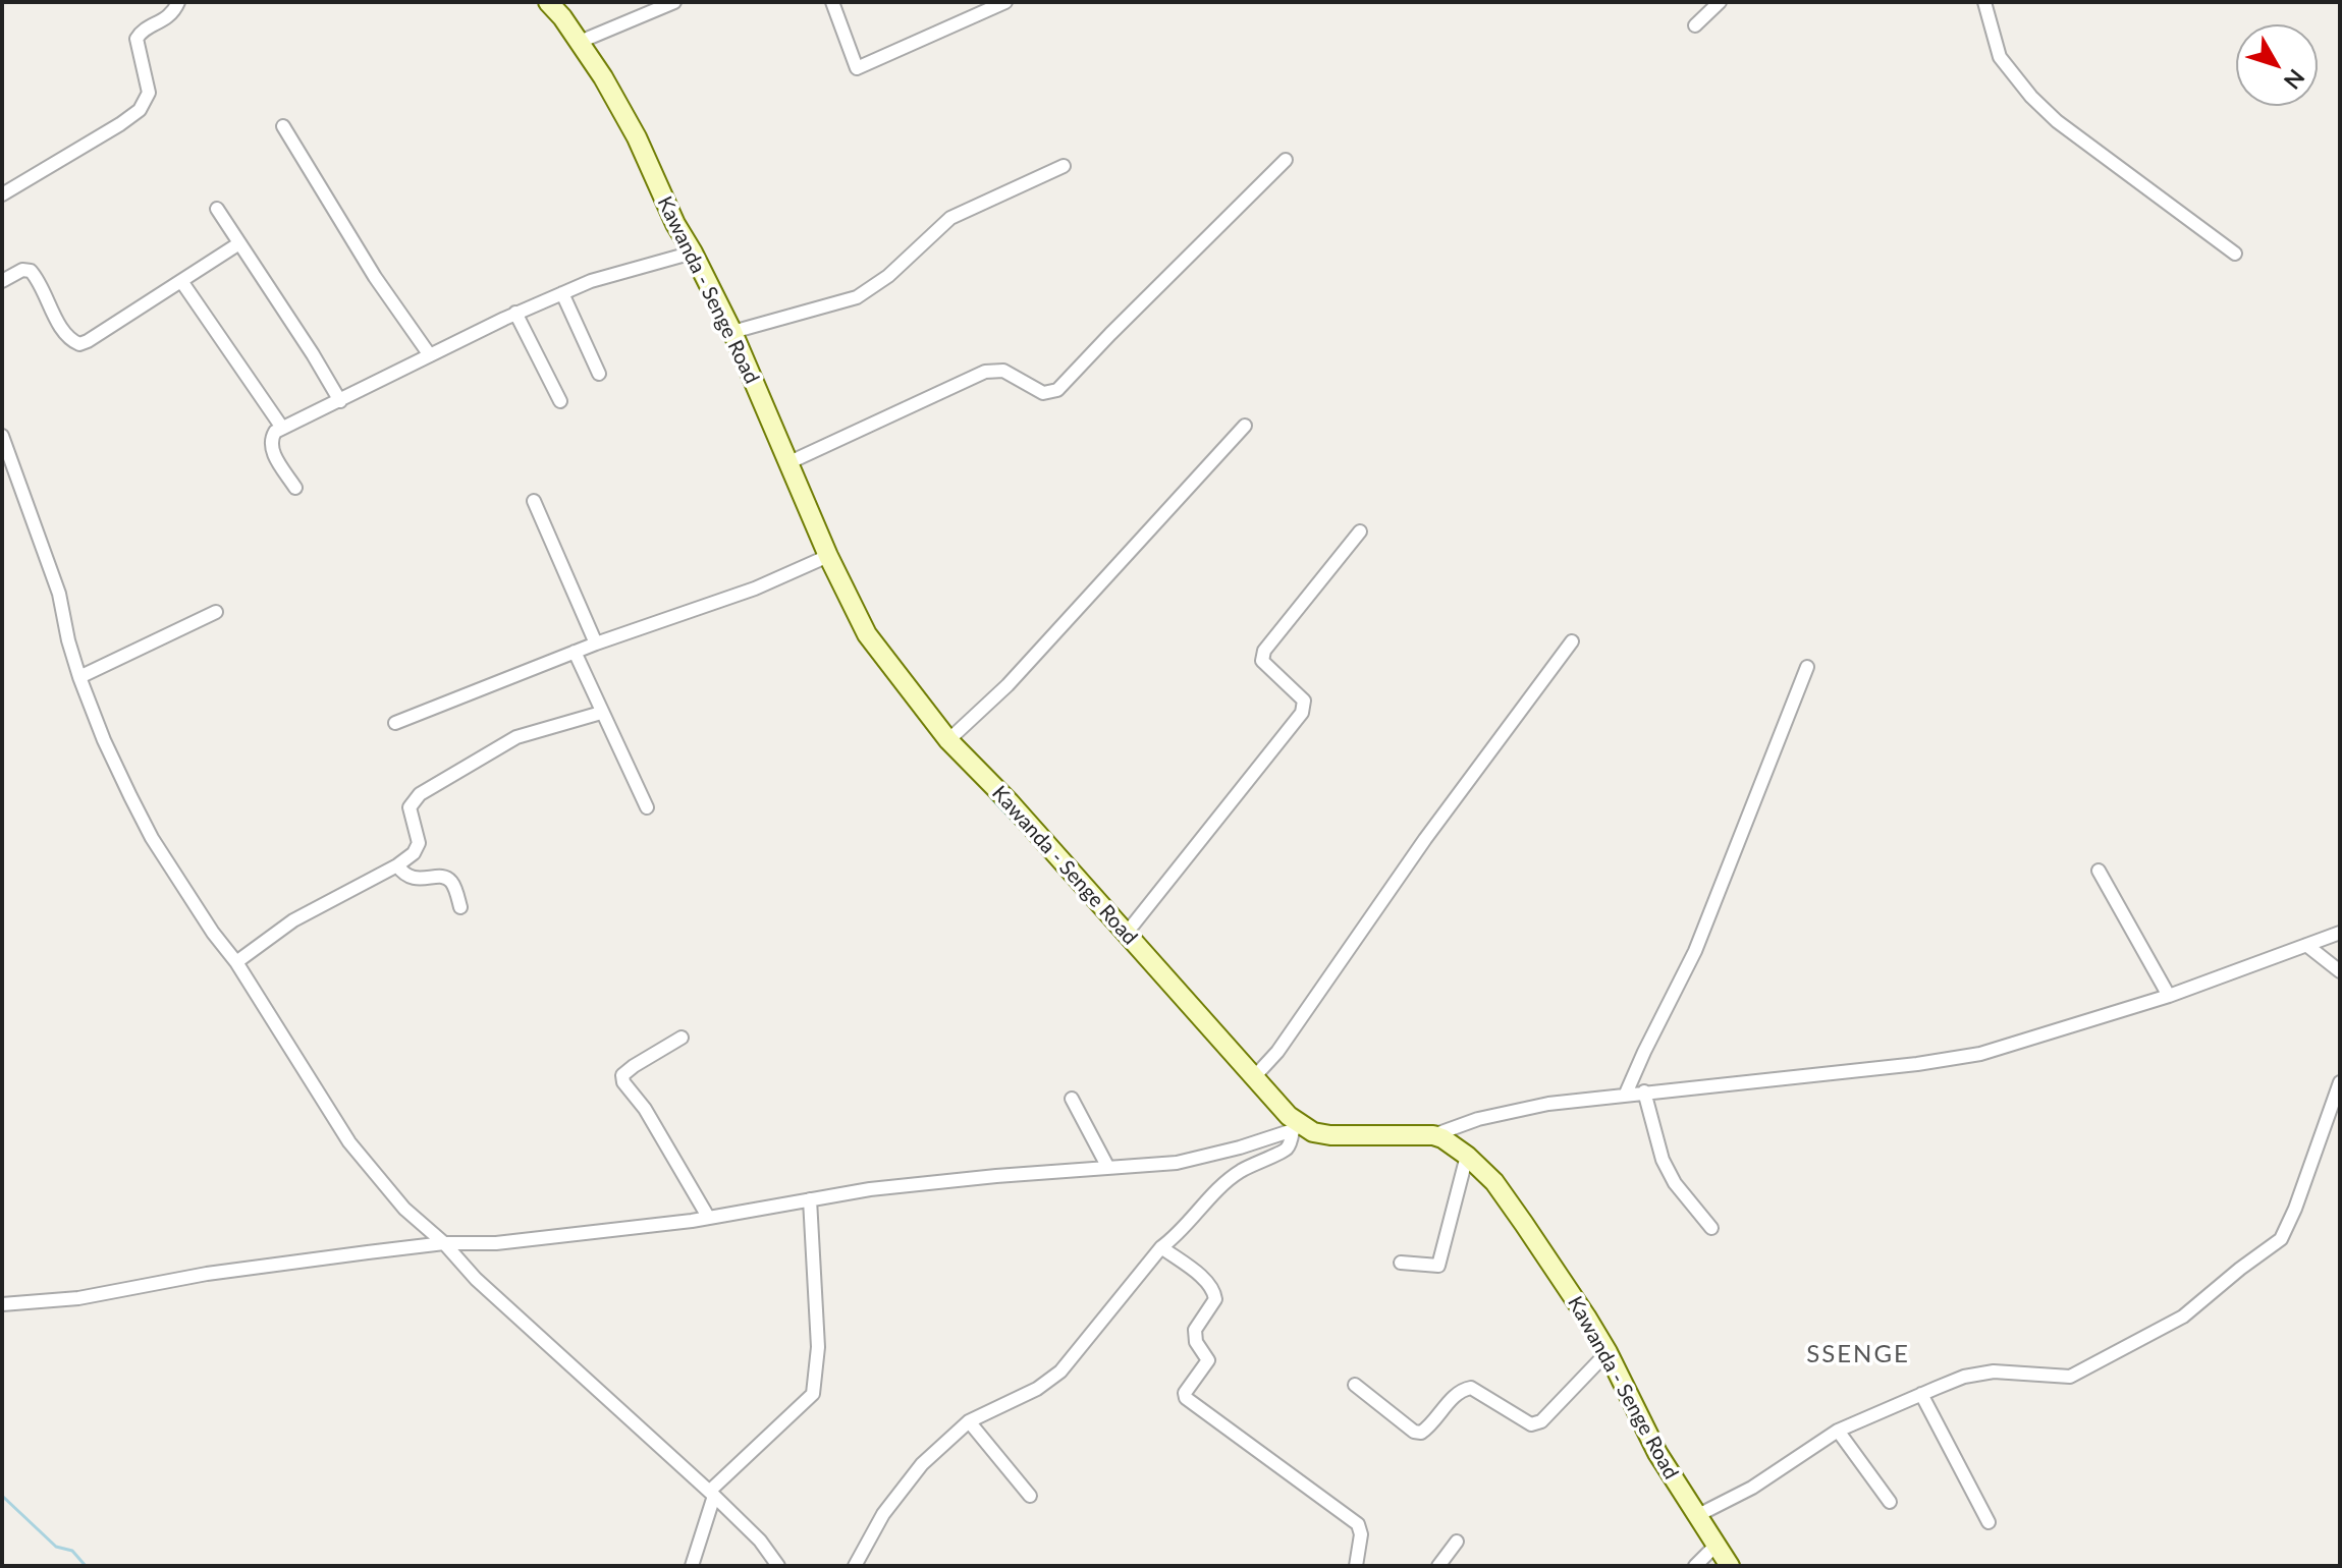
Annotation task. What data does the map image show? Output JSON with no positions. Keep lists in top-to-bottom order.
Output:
{
  "streets": {
    "street": ["Kawanda - Senge Road"]
  },
  "districts": ["SSENGE"],
  "north": "bottom right"
}
